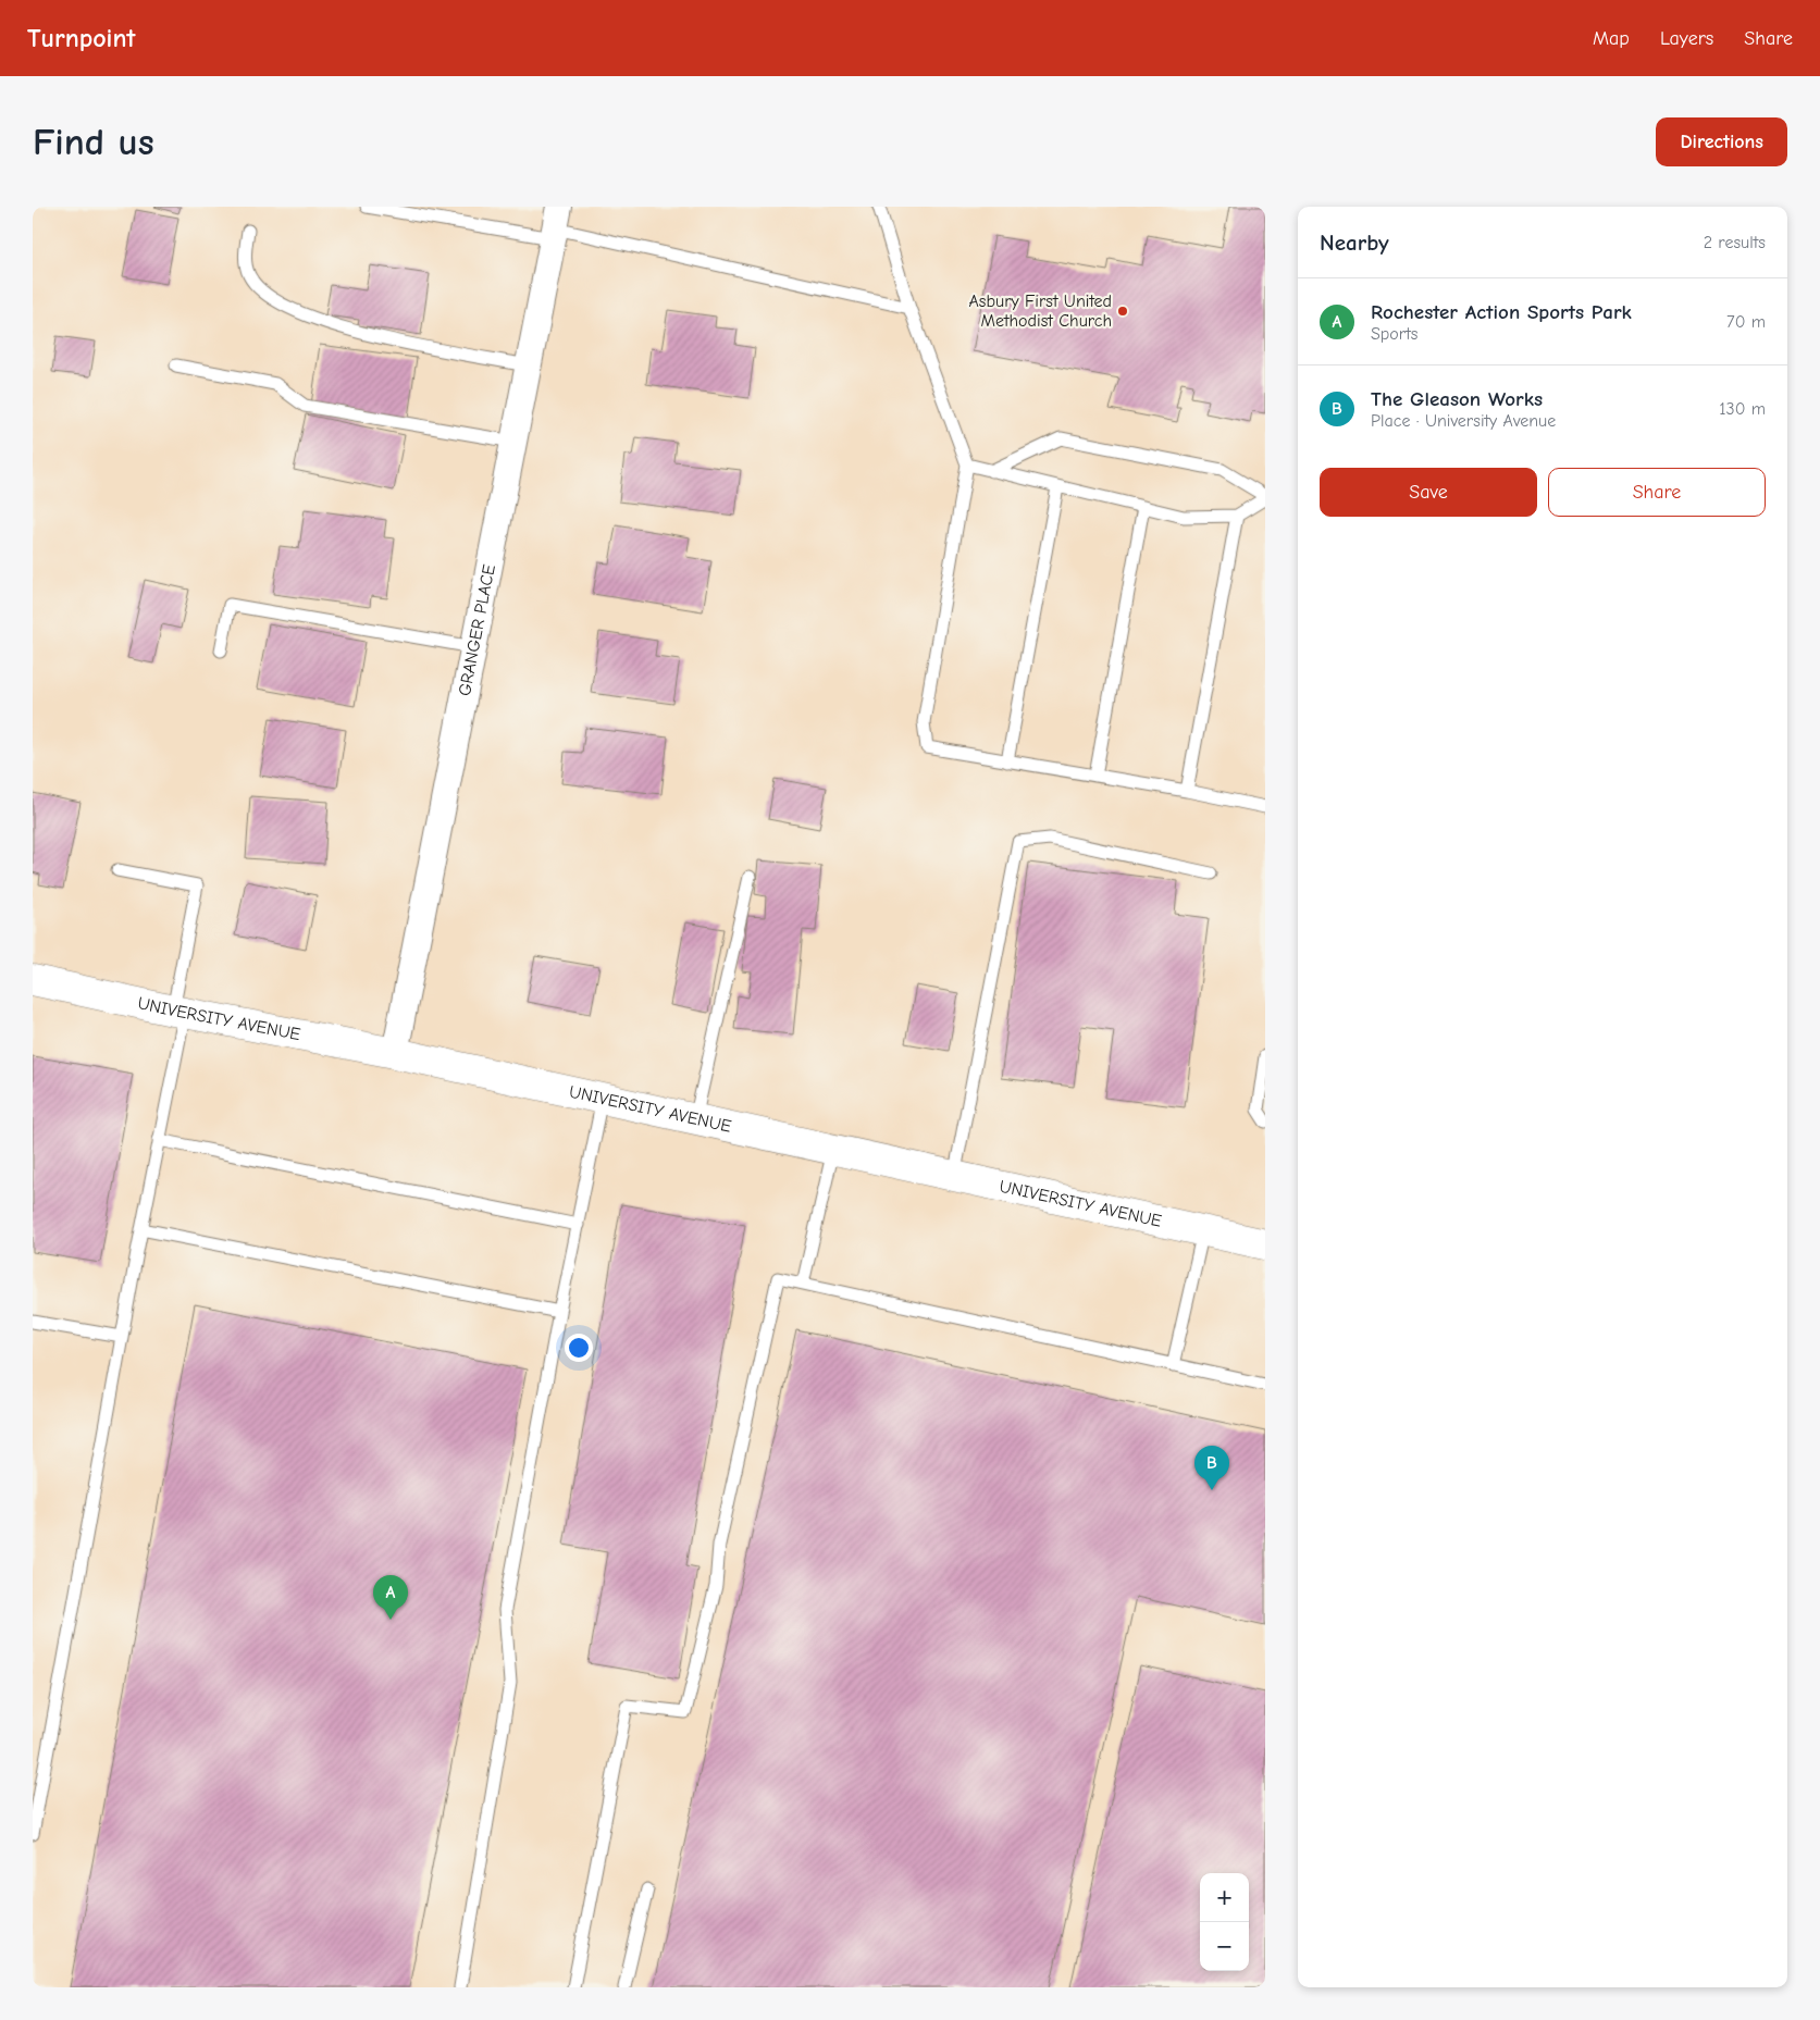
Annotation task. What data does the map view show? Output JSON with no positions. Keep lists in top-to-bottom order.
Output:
{
  "streets": {
    "main road": ["UNIVERSITY AVENUE"],
    "street": ["GRANGER PLACE"]
  },
  "crossings": [
    ["GRANGER PLACE", "UNIVERSITY AVENUE"]
  ],
  "places": ["Asbury First United Methodist Church"],
  "page": {
    "header": "Turnpoint",
    "nav": ["Map", "Layers", "Share"],
    "buttons": [
      "Directions",
      ["Save", "Share"]
    ],
    "title": "Find us",
    "heading": ["Nearby", "2 results"],
    "list": [
      {
        "mark": "A",
        "name": "Rochester Action Sports Park",
        "note": "Sports",
        "value": "70 m"
      },
      {
        "mark": "B",
        "name": "The Gleason Works",
        "note": "Place · University Avenue",
        "value": "130 m"
      }
    ],
    "pins": ["B", "A"],
    "map_buttons": ["+", "−"]
  }
}
